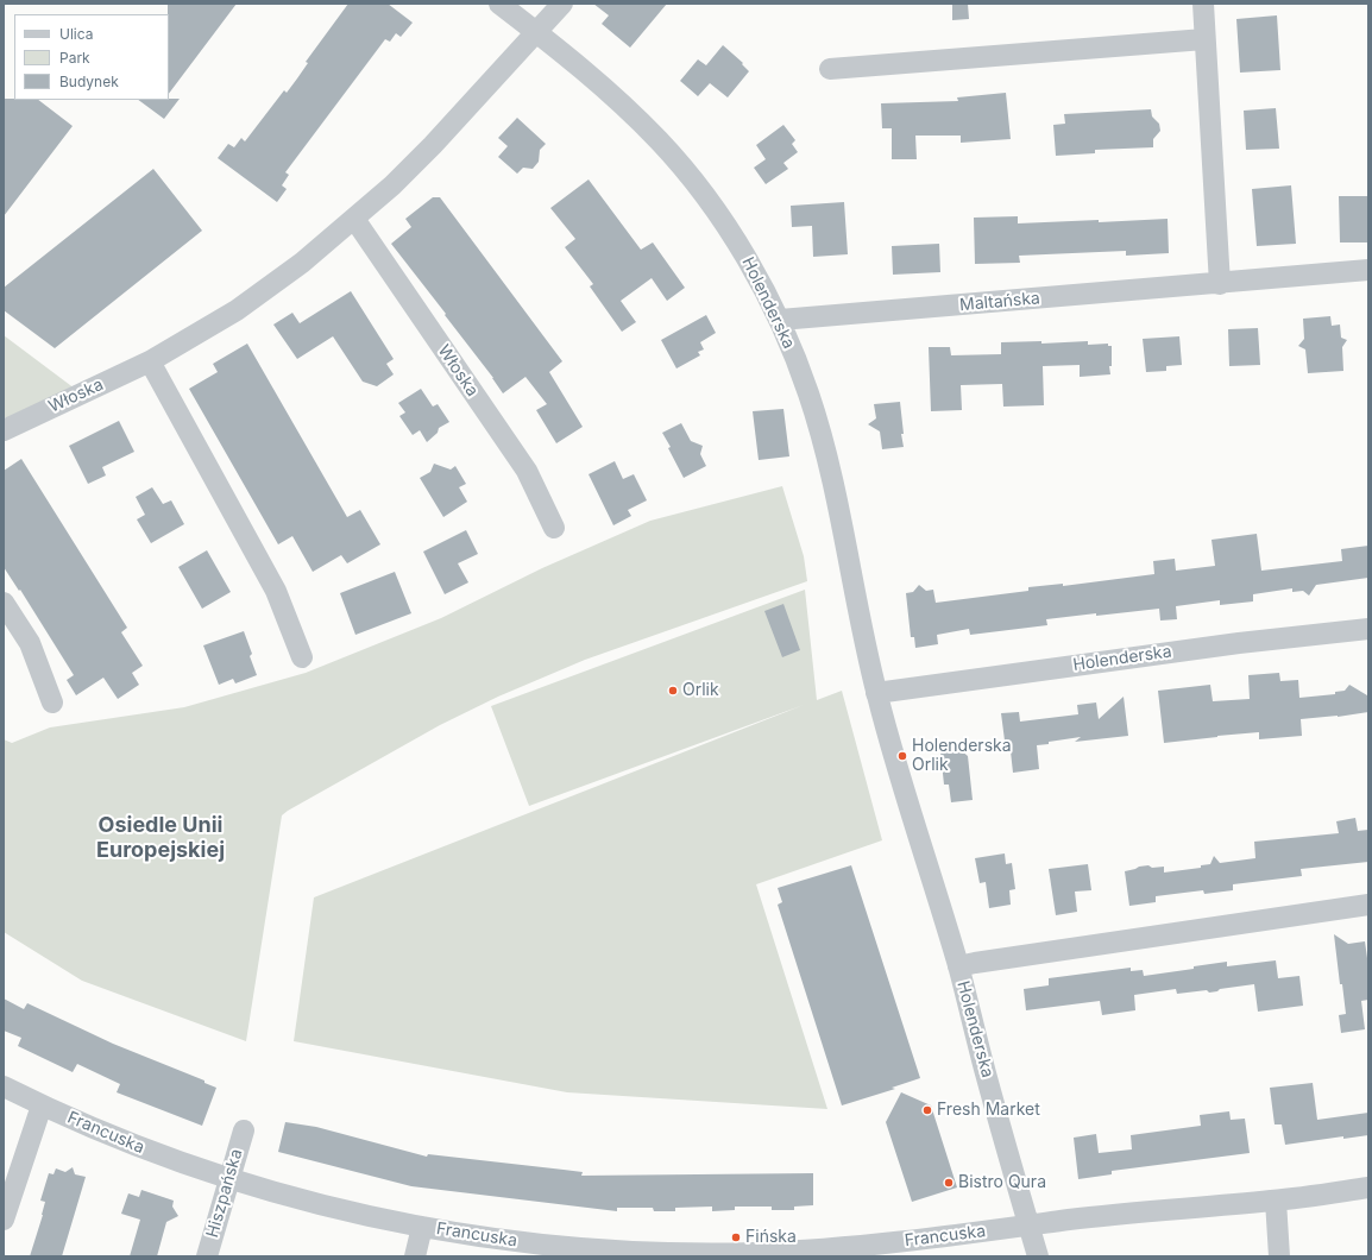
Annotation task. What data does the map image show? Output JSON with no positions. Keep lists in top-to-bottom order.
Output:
{
  "streets": {
    "street": [
      "Maltańska",
      "Holenderska",
      "Włoska",
      "Francuska",
      "Hiszpańska"
    ]
  },
  "crossings": [
    ["Maltańska", "Holenderska"],
    ["Holenderska", "Włoska"],
    ["Holenderska", "Francuska"],
    ["Francuska", "Hiszpańska"]
  ],
  "districts": ["Osiedle Unii Europejskiej"],
  "places": [
    "Orlik",
    "Holenderska Orlik",
    "Fresh Market",
    "Bistro Qura",
    "Fińska"
  ],
  "legend": ["Ulica", "Park", "Budynek"]
}
